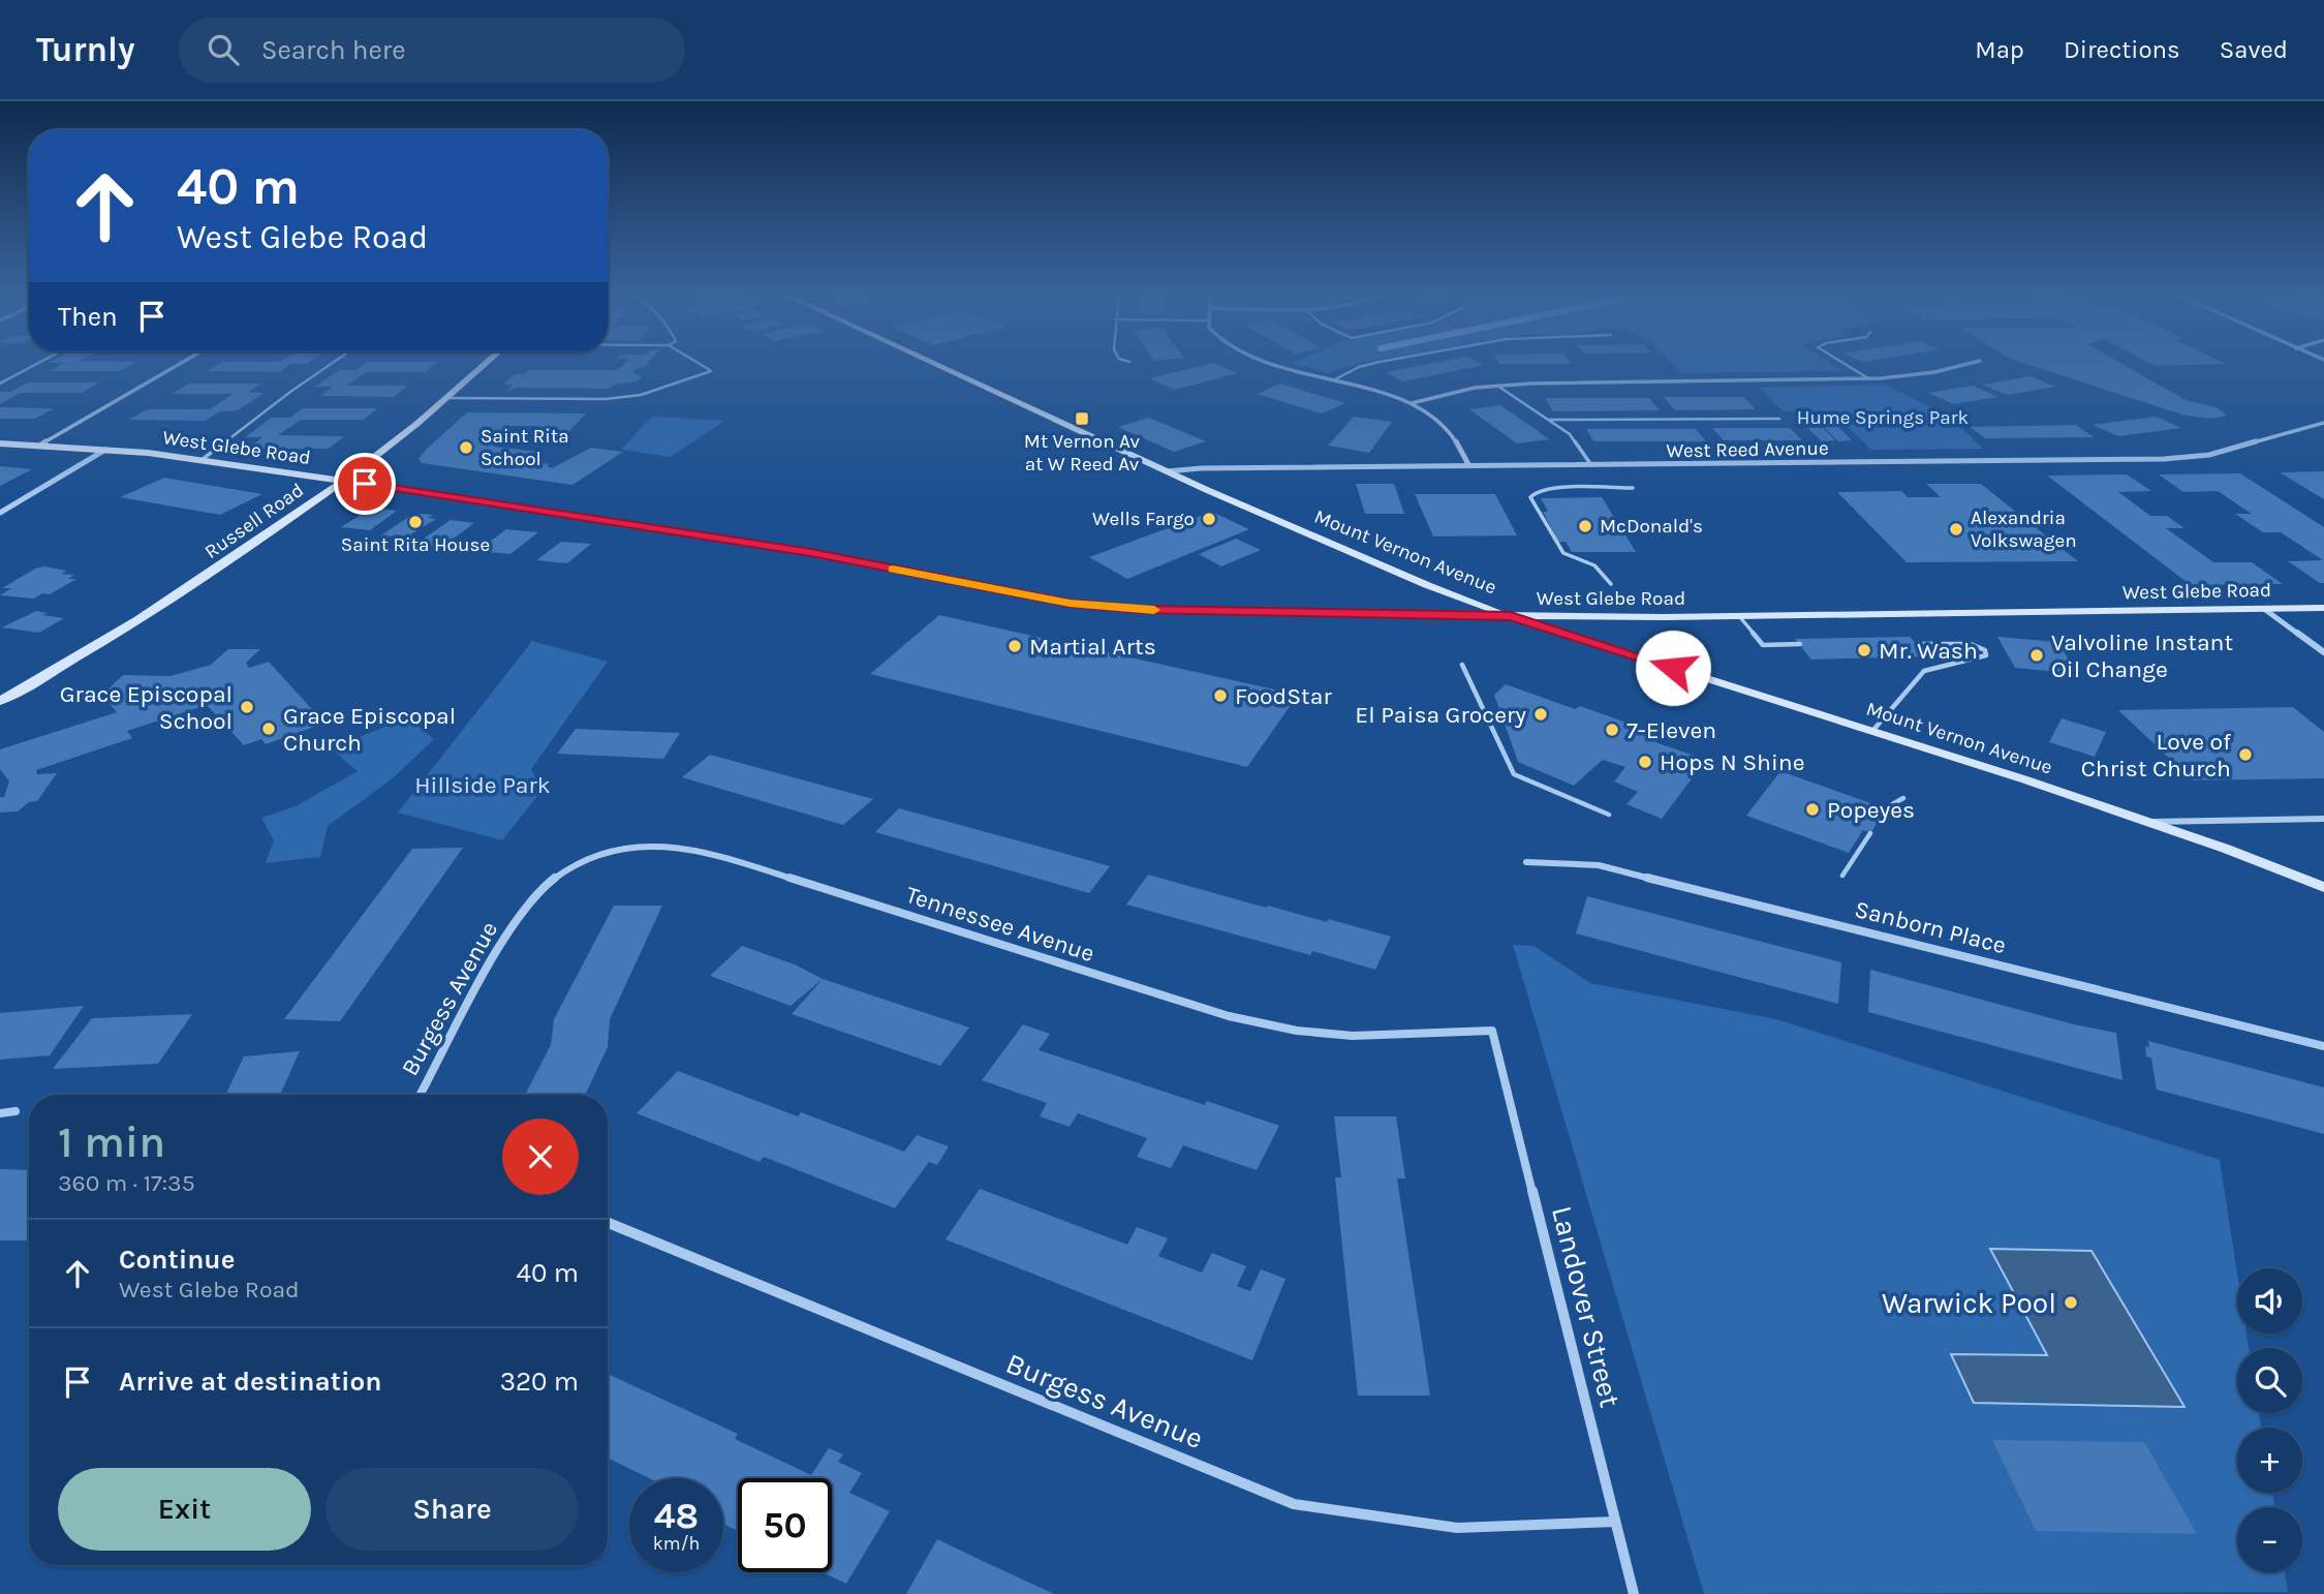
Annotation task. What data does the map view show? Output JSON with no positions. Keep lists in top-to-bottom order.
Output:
{
  "streets": {
    "main road": ["West Glebe Road", "Russell Road", "Mount Vernon Avenue"],
    "street": [
      "West Reed Avenue",
      "Tennessee Avenue",
      "Sanborn Place",
      "Burgess Avenue",
      "Landover Street"
    ]
  },
  "crossings": [
    ["West Glebe Road", "Russell Road"],
    ["West Glebe Road", "Mount Vernon Avenue"],
    ["West Reed Avenue", "Mount Vernon Avenue"],
    ["Tennessee Avenue", "Burgess Avenue"],
    ["Tennessee Avenue", "Landover Street"],
    ["Burgess Avenue", "Landover Street"]
  ],
  "parks": ["Hume Springs Park", "Hillside Park"],
  "places": {
    "transit": ["Mt Vernon Av at W Reed Av"],
    "other": [
      "Saint Rita School",
      "Wells Fargo",
      "Saint Rita House",
      "McDonald's",
      "Alexandria Volkswagen",
      "Martial Arts",
      "Mr. Wash",
      "Valvoline Instant Oil Change",
      "FoodStar",
      "Grace Episcopal School",
      "El Paisa Grocery",
      "Grace Episcopal Church",
      "7-Eleven",
      "Love of Christ Church",
      "Hops N Shine",
      "Popeyes",
      "Warwick Pool"
    ]
  },
  "page": {
    "header": "Turnly",
    "search": "Search here",
    "nav": ["Map", "Directions", "Saved"],
    "turn": ["40 m", "West Glebe Road"],
    "then": "Then",
    "heading": ["1 min", "360 m · 17:35"],
    "list": [
      {
        "name": "Continue",
        "note": "West Glebe Road",
        "value": "40 m"
      },
      {
        "name": "Arrive at destination",
        "value": "320 m"
      }
    ],
    "map_buttons": ["+", "−"],
    "buttons": ["Exit", "Share"],
    "speed": "48 km/h",
    "limit": "50"
  }
}
